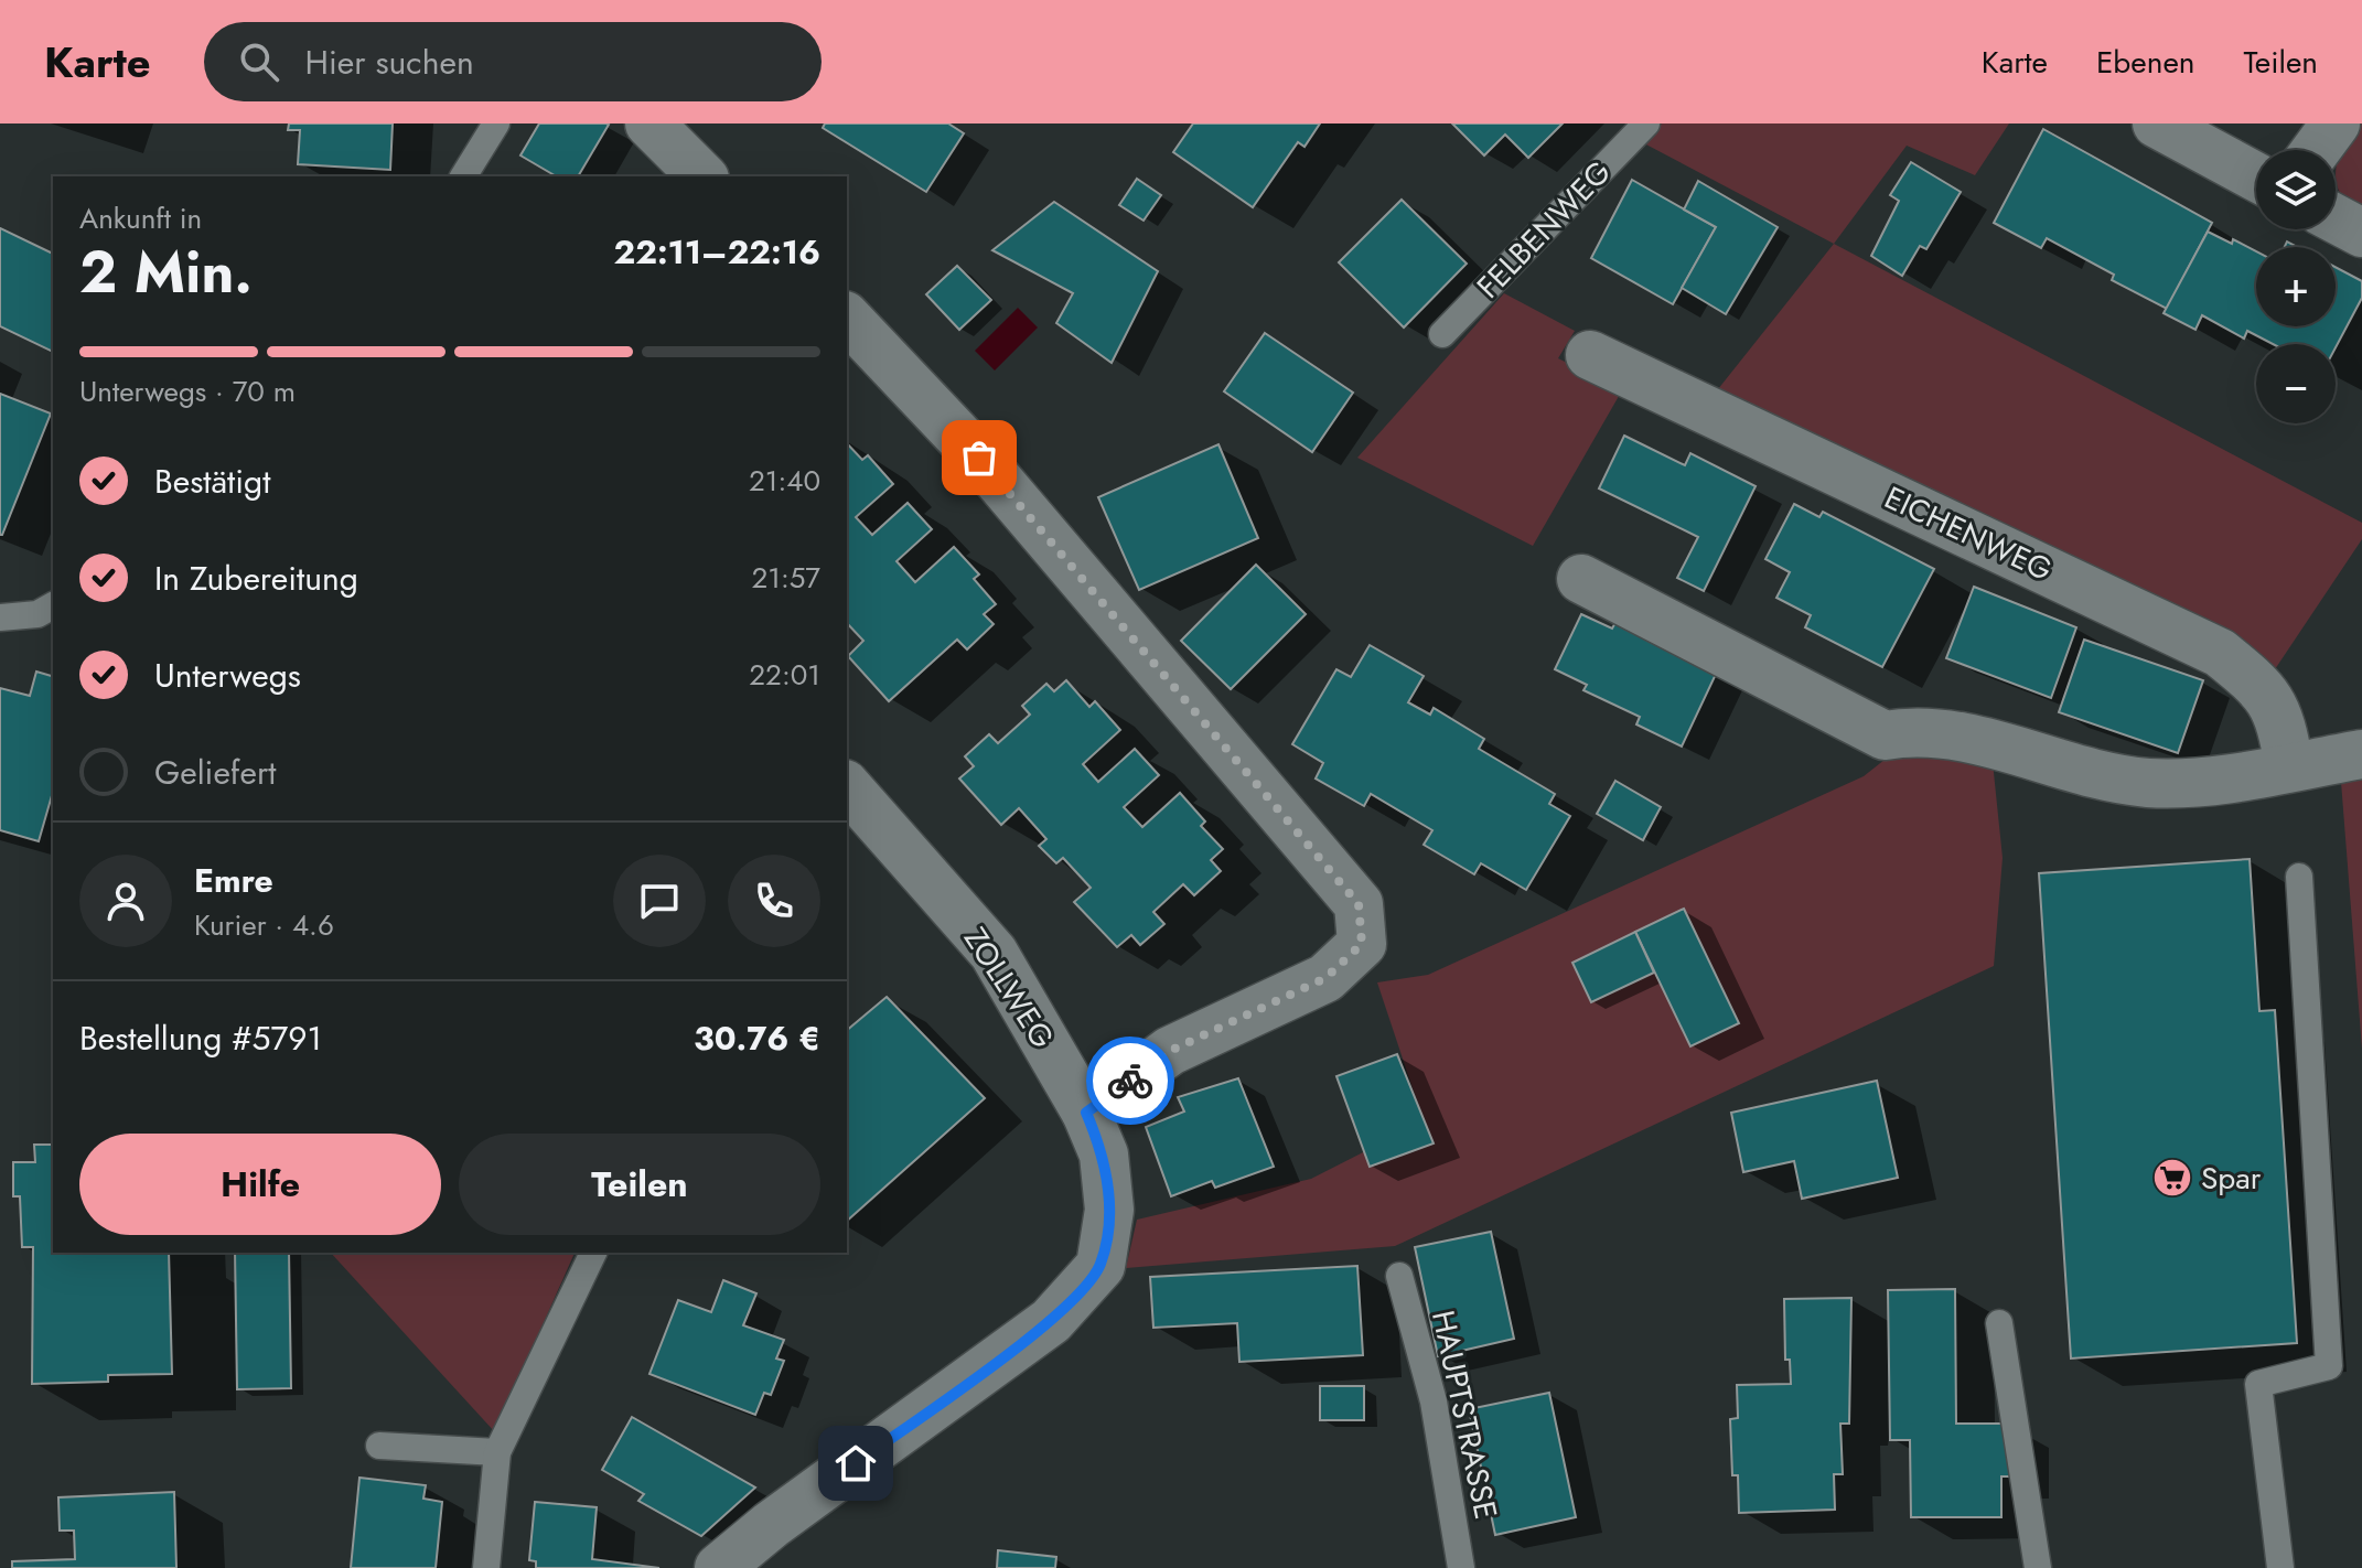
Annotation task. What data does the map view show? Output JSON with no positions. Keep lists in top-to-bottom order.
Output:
{
  "streets": {
    "street": ["EICHENWEG", "ZOLLWEG"],
    "lane": ["FELBENWEG", "HAUPTSTRASSE"]
  },
  "places": {
    "supermarket": ["Spar"]
  },
  "page": {
    "header": "Karte",
    "search": "Hier suchen",
    "nav": ["Karte", "Ebenen", "Teilen"],
    "map_buttons": ["+", "−"],
    "heading": ["2 Min.", "Ankunft in", "22:11–22:16"],
    "panel": [
      "Emre",
      "Kurier · 4.6",
      "Bestellung #5791",
      "30.76 €"
    ],
    "bar": "Unterwegs · 70 m",
    "list": [
      ["Bestätigt", "21:40"],
      ["In Zubereitung", "21:57"],
      ["Unterwegs", "22:01"],
      "Geliefert"
    ],
    "buttons": ["Hilfe", "Teilen"]
  }
}
